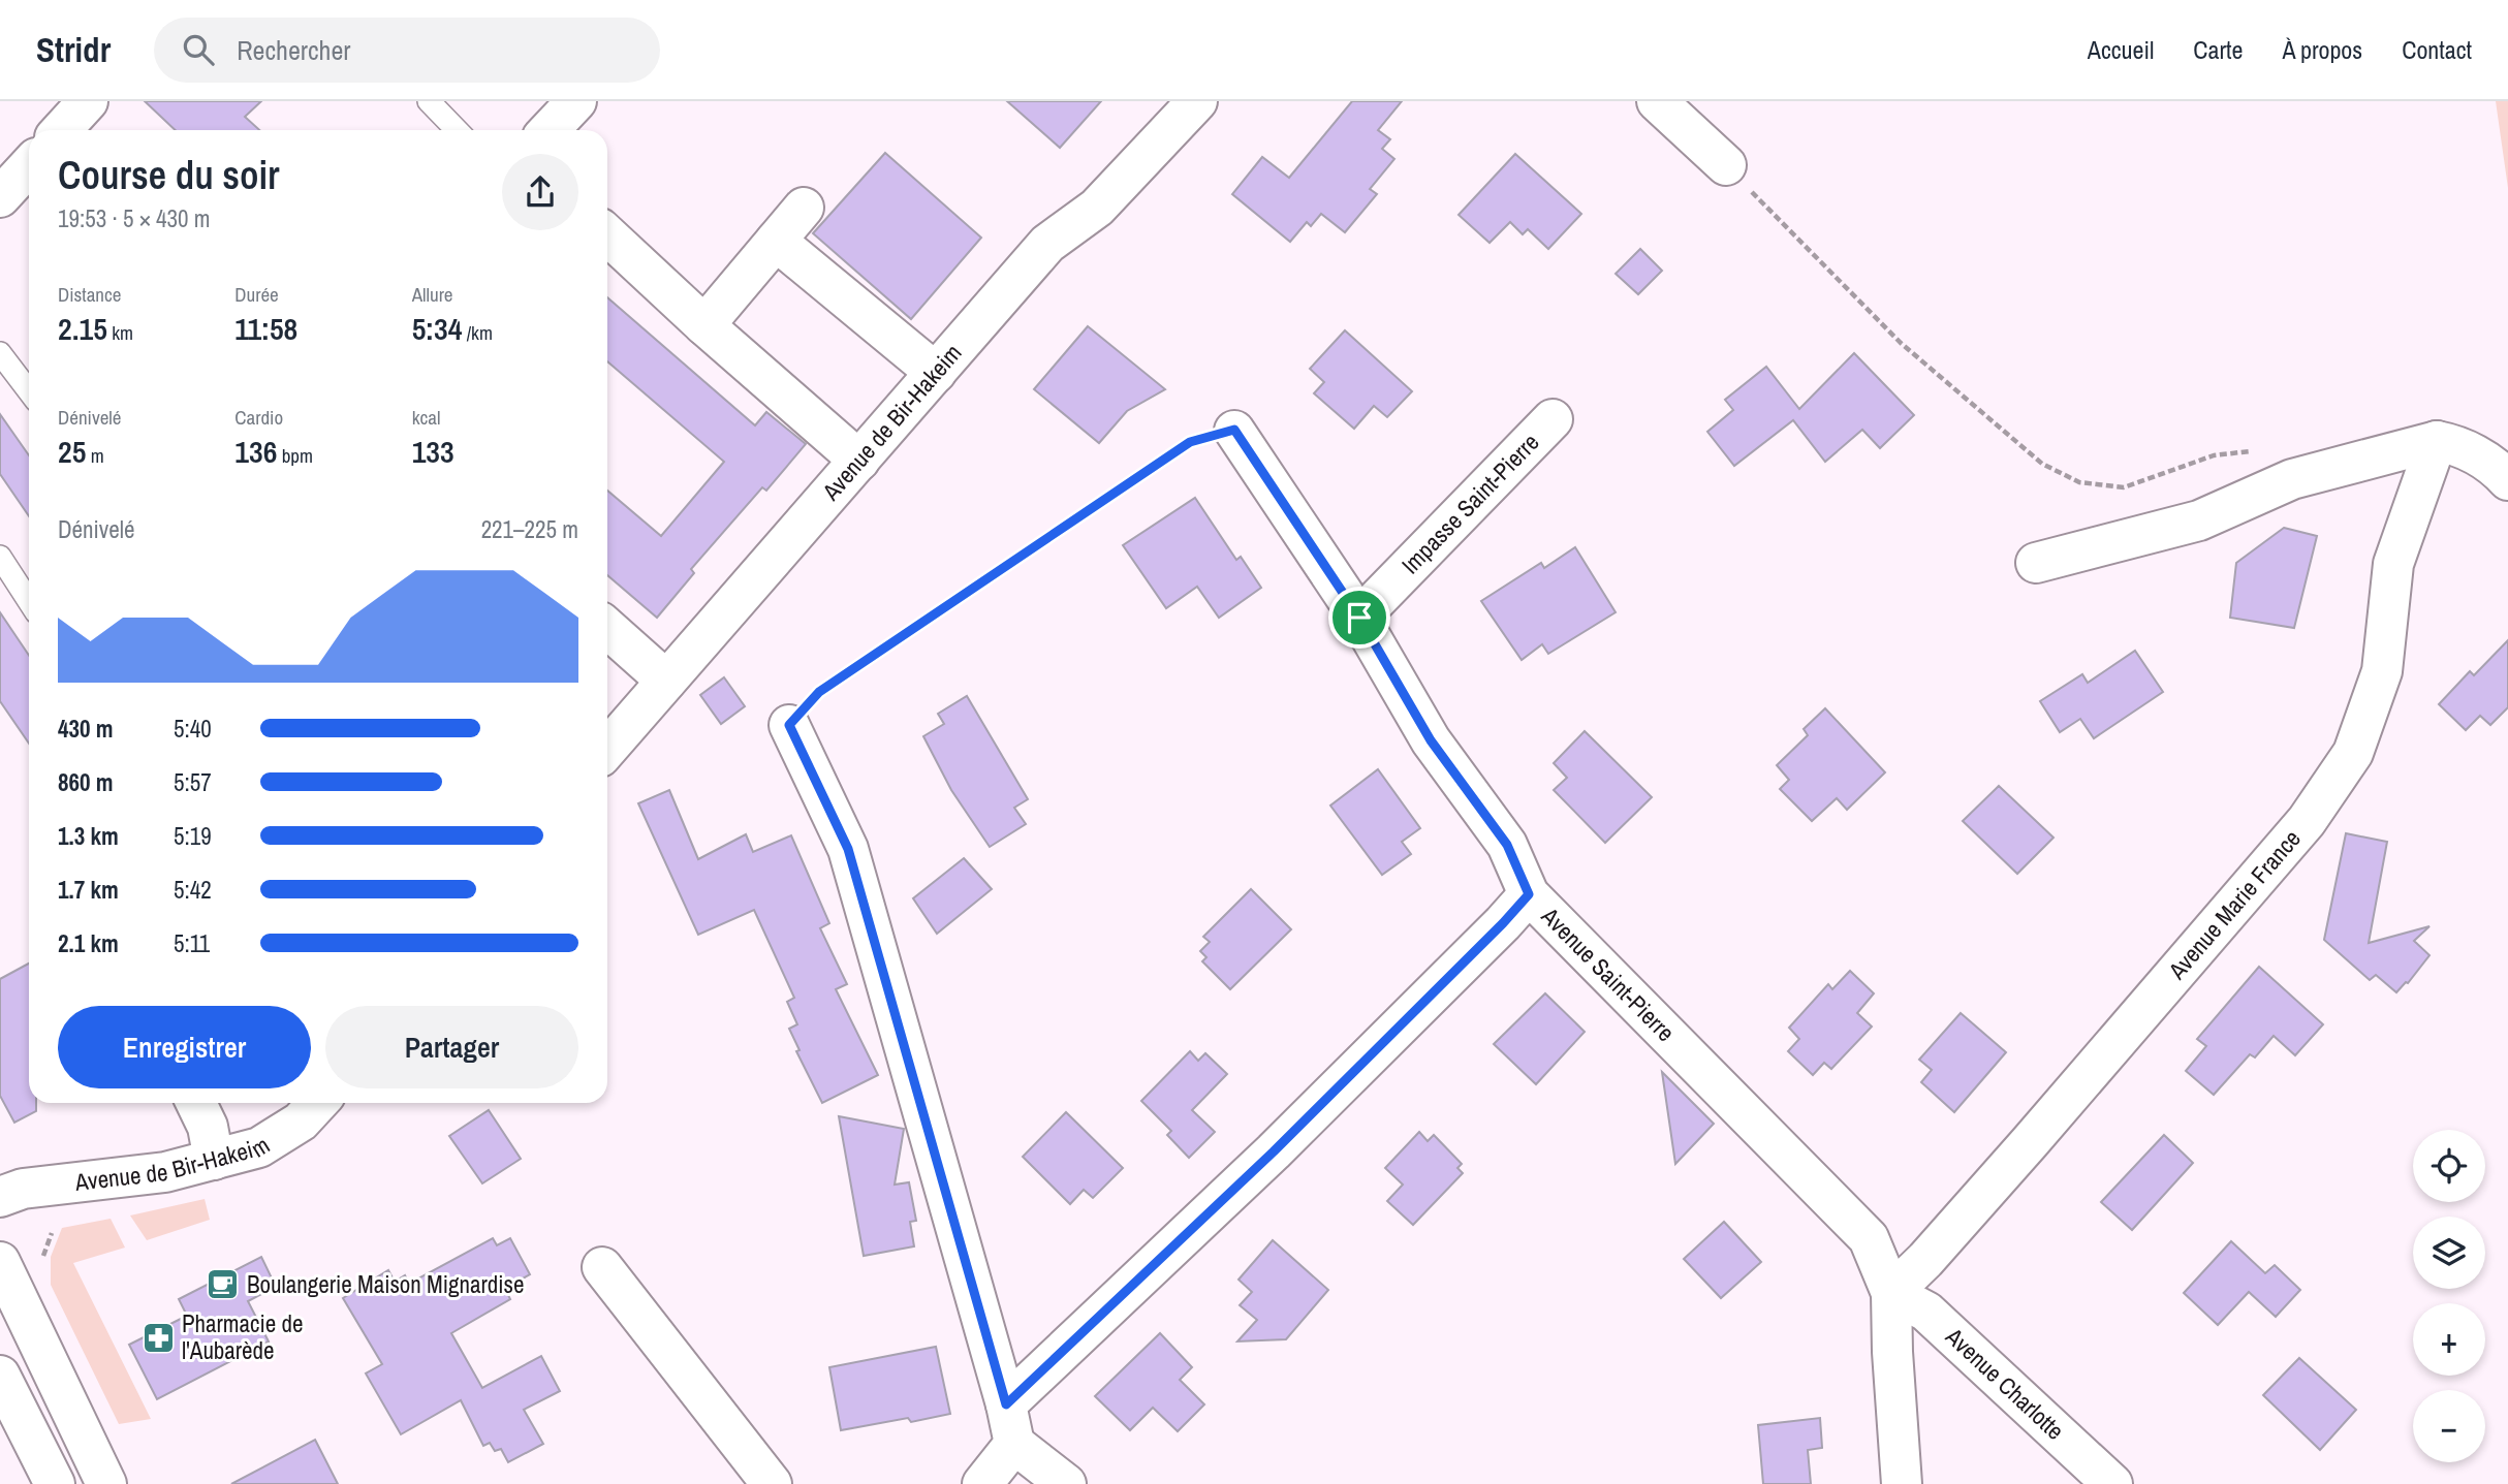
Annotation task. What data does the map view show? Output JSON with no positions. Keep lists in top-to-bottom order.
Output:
{
  "streets": {
    "street": [
      "Avenue de Bir-Hakeim",
      "Impasse Saint-Pierre",
      "Avenue Marie France",
      "Avenue Saint-Pierre",
      "Avenue Charlotte"
    ]
  },
  "crossings": [
    ["Impasse Saint-Pierre", "Avenue Saint-Pierre"],
    ["Avenue Marie France", "Avenue Saint-Pierre"],
    ["Avenue Marie France", "Avenue Charlotte"],
    ["Avenue Saint-Pierre", "Avenue Charlotte"]
  ],
  "places": {
    "cafe": ["Boulangerie Maison Mignardise"],
    "pharmacy": ["Pharmacie de l'Aubarède"]
  },
  "page": {
    "header": "Stridr",
    "search": "Rechercher",
    "nav": [
      "Accueil",
      "Carte",
      "À propos",
      "Contact"
    ],
    "heading": ["Course du soir", "19:53 · 5 × 430 m"],
    "stats": [
      ["Distance", "2.15 km"],
      ["Durée", "11:58"],
      ["Allure", "5:34 /km"],
      ["Dénivelé", "25 m"],
      ["Cardio", "136 bpm"],
      ["kcal", "133"]
    ],
    "chart": ["Dénivelé", "221–225 m"],
    "list": [
      {
        "name": "430 m",
        "note": "5:40"
      },
      {
        "name": "860 m",
        "note": "5:57"
      },
      {
        "name": "1.3 km",
        "note": "5:19"
      },
      {
        "name": "1.7 km",
        "note": "5:42"
      },
      {
        "name": "2.1 km",
        "note": "5:11"
      }
    ],
    "buttons": ["Enregistrer", "Partager"],
    "map_buttons": ["+", "−"]
  }
}
